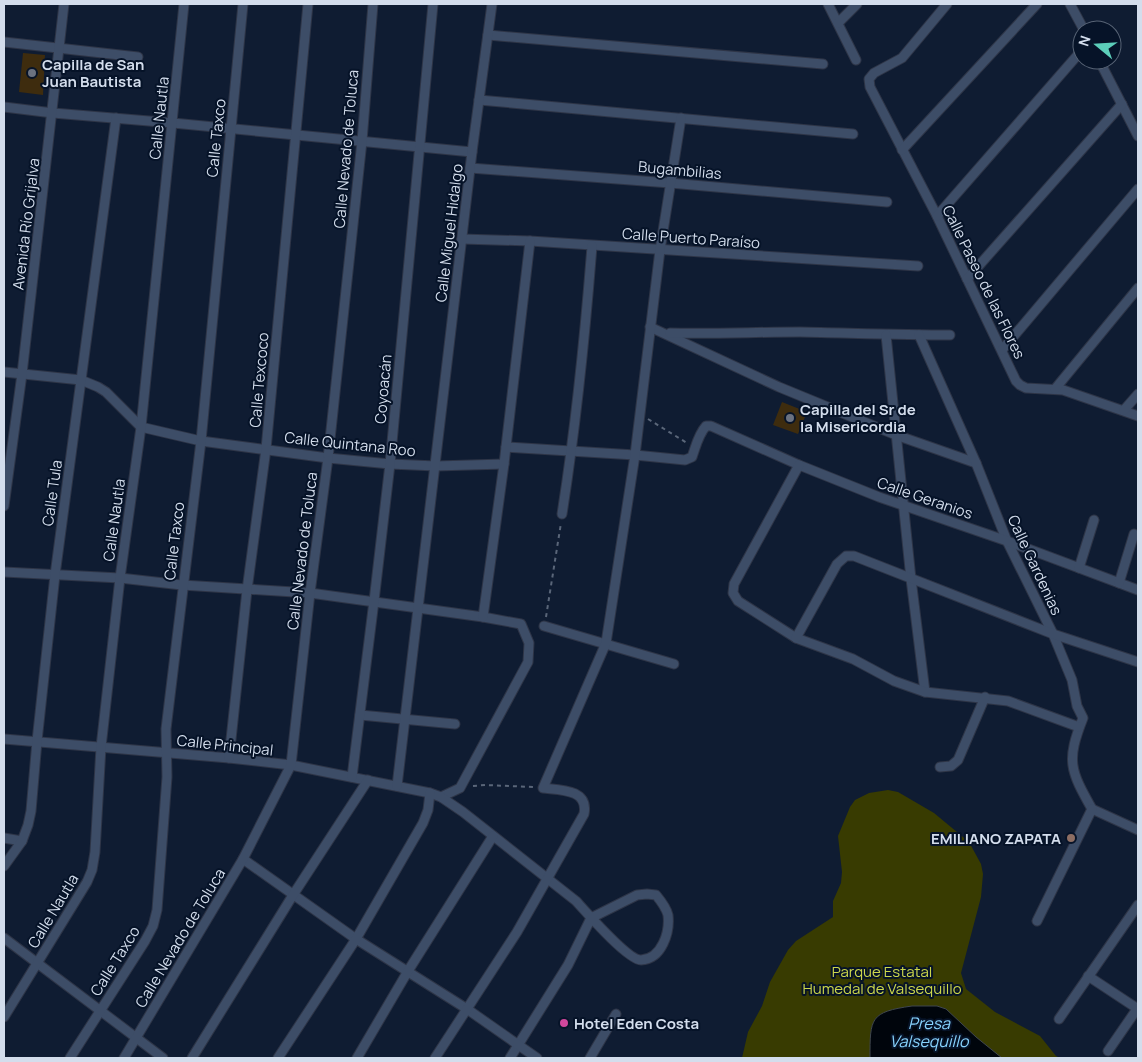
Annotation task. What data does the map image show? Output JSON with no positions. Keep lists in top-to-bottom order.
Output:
{
  "streets": {
    "street": [
      "Calle Nautla",
      "Calle Taxco",
      "Calle Nevado de Toluca",
      "Bugambilias",
      "Avenida Río Grijalva",
      "Calle Miguel Hidalgo",
      "Calle Puerto Paraíso",
      "Calle Paseo de las Flores",
      "Calle Texcoco",
      "Coyoacán",
      "Calle Quintana Roo",
      "Calle Tula",
      "Calle Geranios",
      "Calle Gardenias",
      "Calle Principal"
    ]
  },
  "crossings": [
    ["Calle Nautla", "Calle Quintana Roo"],
    ["Calle Nautla", "Calle Principal"],
    ["Calle Taxco", "Calle Quintana Roo"],
    ["Calle Taxco", "Calle Principal"],
    ["Calle Nevado de Toluca", "Calle Quintana Roo"],
    ["Calle Nevado de Toluca", "Calle Principal"],
    ["Bugambilias", "Calle Miguel Hidalgo"],
    ["Calle Miguel Hidalgo", "Calle Puerto Paraíso"],
    ["Calle Miguel Hidalgo", "Calle Quintana Roo"],
    ["Calle Texcoco", "Calle Quintana Roo"],
    ["Calle Texcoco", "Calle Principal"],
    ["Coyoacán", "Calle Quintana Roo"],
    ["Coyoacán", "Calle Principal"],
    ["Calle Tula", "Calle Principal"],
    ["Calle Geranios", "Calle Gardenias"]
  ],
  "water": ["Presa Valsequillo"],
  "parks": ["Parque Estatal Humedal de Valsequillo"],
  "places": [
    "Capilla de San Juan Bautista",
    "Capilla del Sr de la Misericordia",
    "EMILIANO ZAPATA",
    "Hotel Eden Costa"
  ],
  "north": "left"
}
